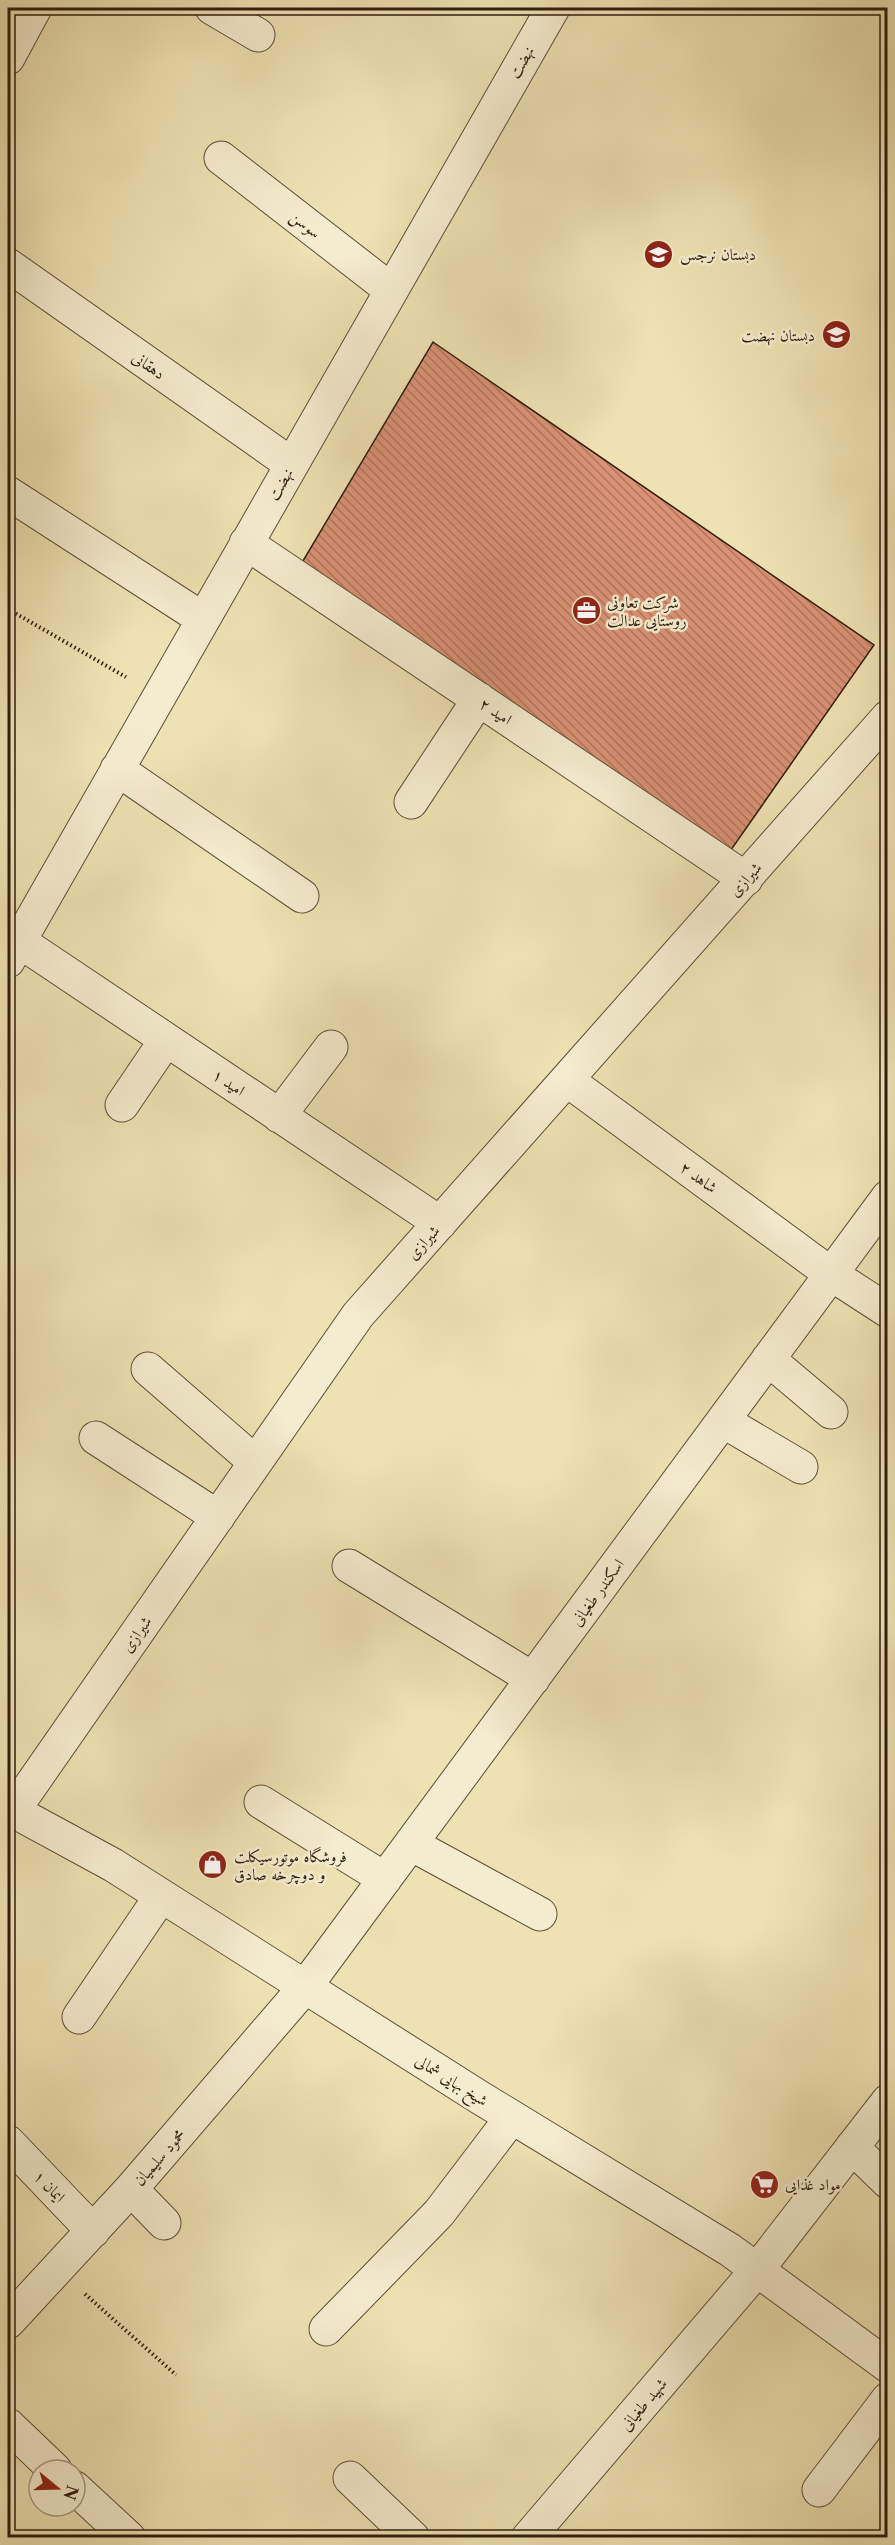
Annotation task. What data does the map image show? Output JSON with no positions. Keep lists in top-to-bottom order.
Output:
{
  "streets": {
    "street": [
      "نهضت",
      "سوسن",
      "دهقانی",
      "امید ۲",
      "شیرازی",
      "امید ۱",
      "شاهد ۲",
      "اسکندر طغیانی",
      "شیخ بهایی شمالی",
      "محمود سلیمیان",
      "ایمان ۱",
      "شهید طغیانی"
    ]
  },
  "crossings": [
    ["نهضت", "سوسن"],
    ["نهضت", "دهقانی"],
    ["نهضت", "امید ۲"],
    ["نهضت", "امید ۱"],
    ["امید ۲", "شیرازی"],
    ["شیرازی", "امید ۱"],
    ["شیرازی", "شاهد ۲"],
    ["شیرازی", "شیخ بهایی شمالی"],
    ["شاهد ۲", "اسکندر طغیانی"],
    ["اسکندر طغیانی", "شیخ بهایی شمالی"],
    ["اسکندر طغیانی", "محمود سلیمیان"],
    ["شیخ بهایی شمالی", "محمود سلیمیان"],
    ["شیخ بهایی شمالی", "شهید طغیانی"],
    ["محمود سلیمیان", "ایمان ۱"]
  ],
  "places": {
    "school or university": ["دبستان نرجس", "دبستان نهضت"],
    "office": ["شرکت تعاونی روستایی عدالت"],
    "shop": ["فروشگاه موتورسیکلت و دوچرخه صادق"],
    "supermarket": ["مواد غذایی"]
  },
  "north": "right"
}
